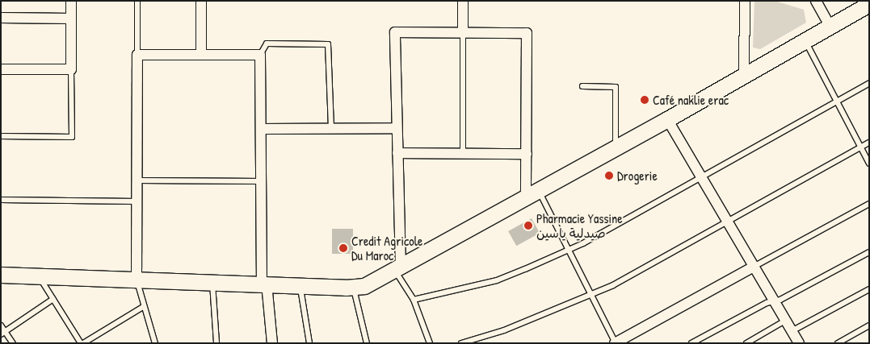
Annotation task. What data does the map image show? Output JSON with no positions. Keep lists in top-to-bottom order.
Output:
{
  "places": [
    "Café naklie erac",
    "Drogerie",
    "Pharmacie Yassine صيدلية ياسين",
    "Credit Agricole Du Maroc"
  ]
}
